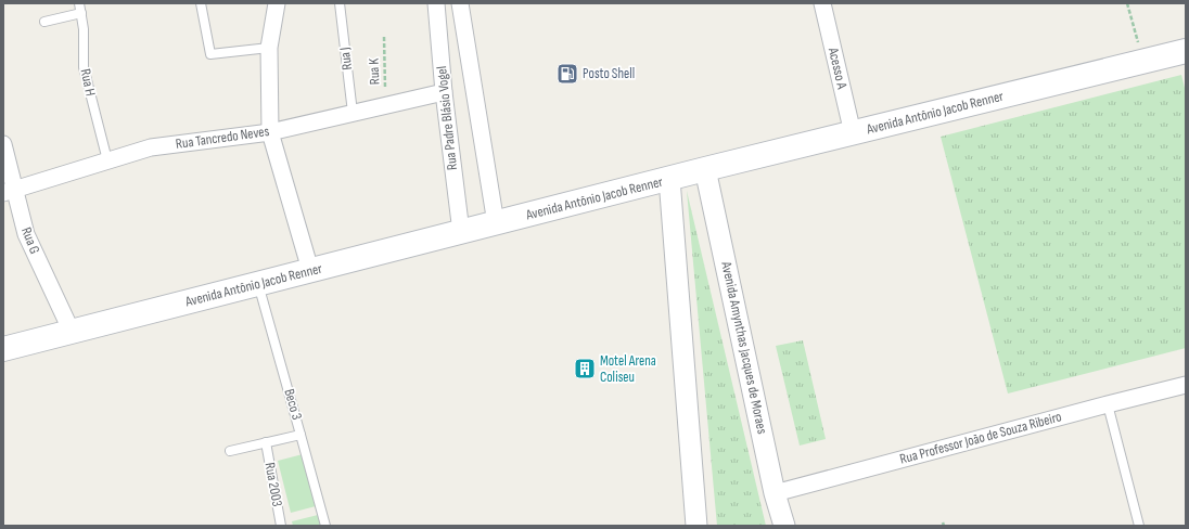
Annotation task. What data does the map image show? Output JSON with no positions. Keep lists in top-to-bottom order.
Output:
{
  "streets": {
    "main road": ["Avenida Antônio Jacob Renner"],
    "street": [
      "Acesso A",
      "Rua Padre Blásio Vogel",
      "Rua Tancredo Neves",
      "Rua G",
      "Avenida Amynthas Jacques de Moraes",
      "Rua Professor João de Souza Ribeiro"
    ],
    "lane": [
      "Rua J",
      "Rua H",
      "Beco 3",
      "Rua 2003"
    ],
    "path": ["Rua K"]
  },
  "crossings": [
    ["Rua J", "Rua Tancredo Neves"],
    ["Acesso A", "Avenida Antônio Jacob Renner"],
    ["Rua K", "Rua Tancredo Neves"],
    ["Rua H", "Rua Tancredo Neves"],
    ["Avenida Antônio Jacob Renner", "Rua Padre Blásio Vogel"],
    ["Avenida Antônio Jacob Renner", "Rua G"],
    ["Avenida Antônio Jacob Renner", "Avenida Amynthas Jacques de Moraes"],
    ["Avenida Antônio Jacob Renner", "Beco 3"],
    ["Rua Padre Blásio Vogel", "Rua Tancredo Neves"],
    ["Rua Tancredo Neves", "Rua G"],
    ["Avenida Amynthas Jacques de Moraes", "Rua Professor João de Souza Ribeiro"]
  ],
  "places": {
    "fuel station": ["Posto Shell"],
    "building": ["Motel Arena Coliseu"]
  }
}
